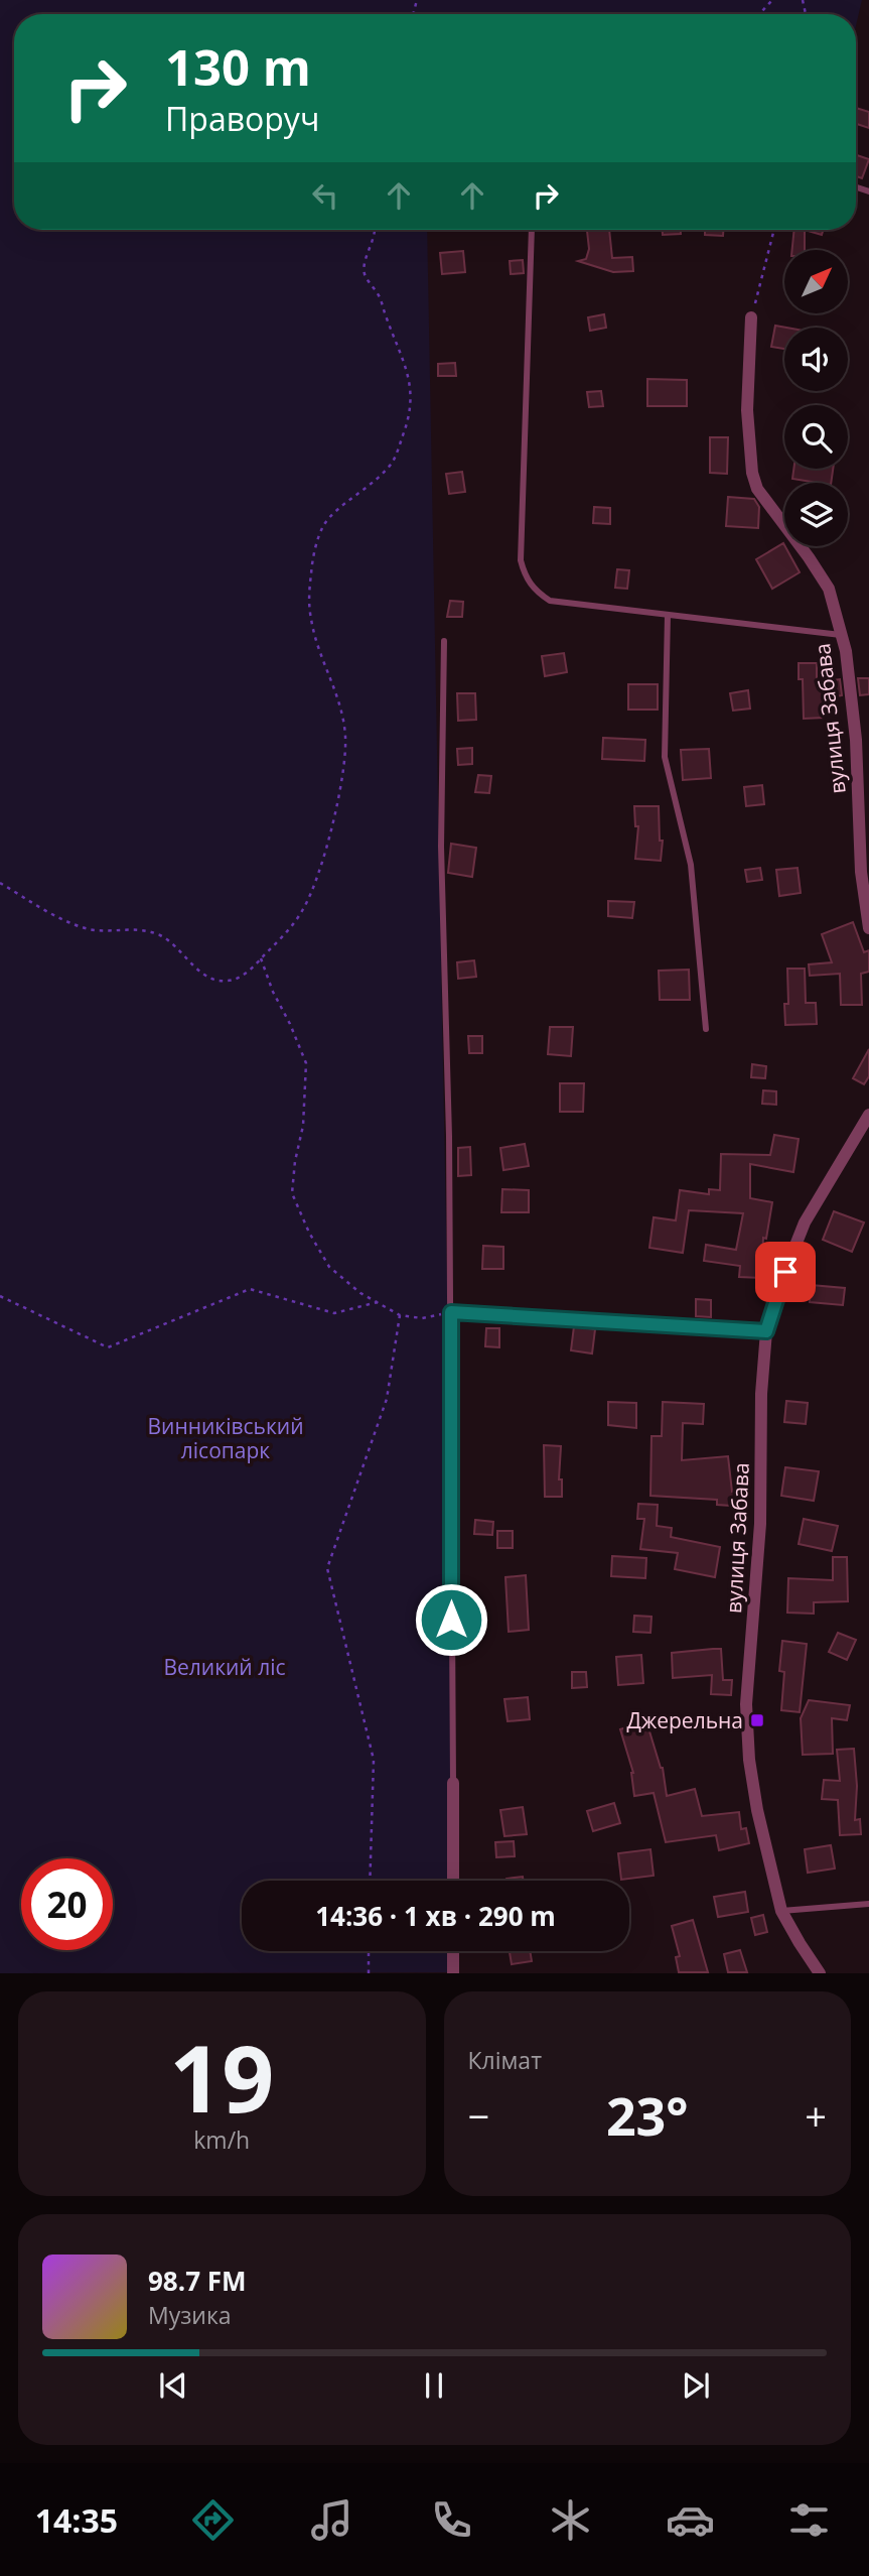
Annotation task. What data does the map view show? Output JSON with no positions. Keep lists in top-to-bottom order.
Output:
{
  "streets": {
    "street": ["вулиця Забава"]
  },
  "parks": ["Винниківський лісопарк", "Великий ліс"],
  "places": {
    "transit": ["Джерельна"]
  },
  "north": "top right",
  "page": {
    "turn": ["130 m", "Праворуч"],
    "limit": "20",
    "trip": "14:36 · 1 хв · 290 m",
    "tile": [
      ["19", "km/h"],
      "Клімат"
    ],
    "heat": ["−", "23°", "+"],
    "song": ["98.7 FM", "Музика"],
    "tabs": "14:35"
  }
}
